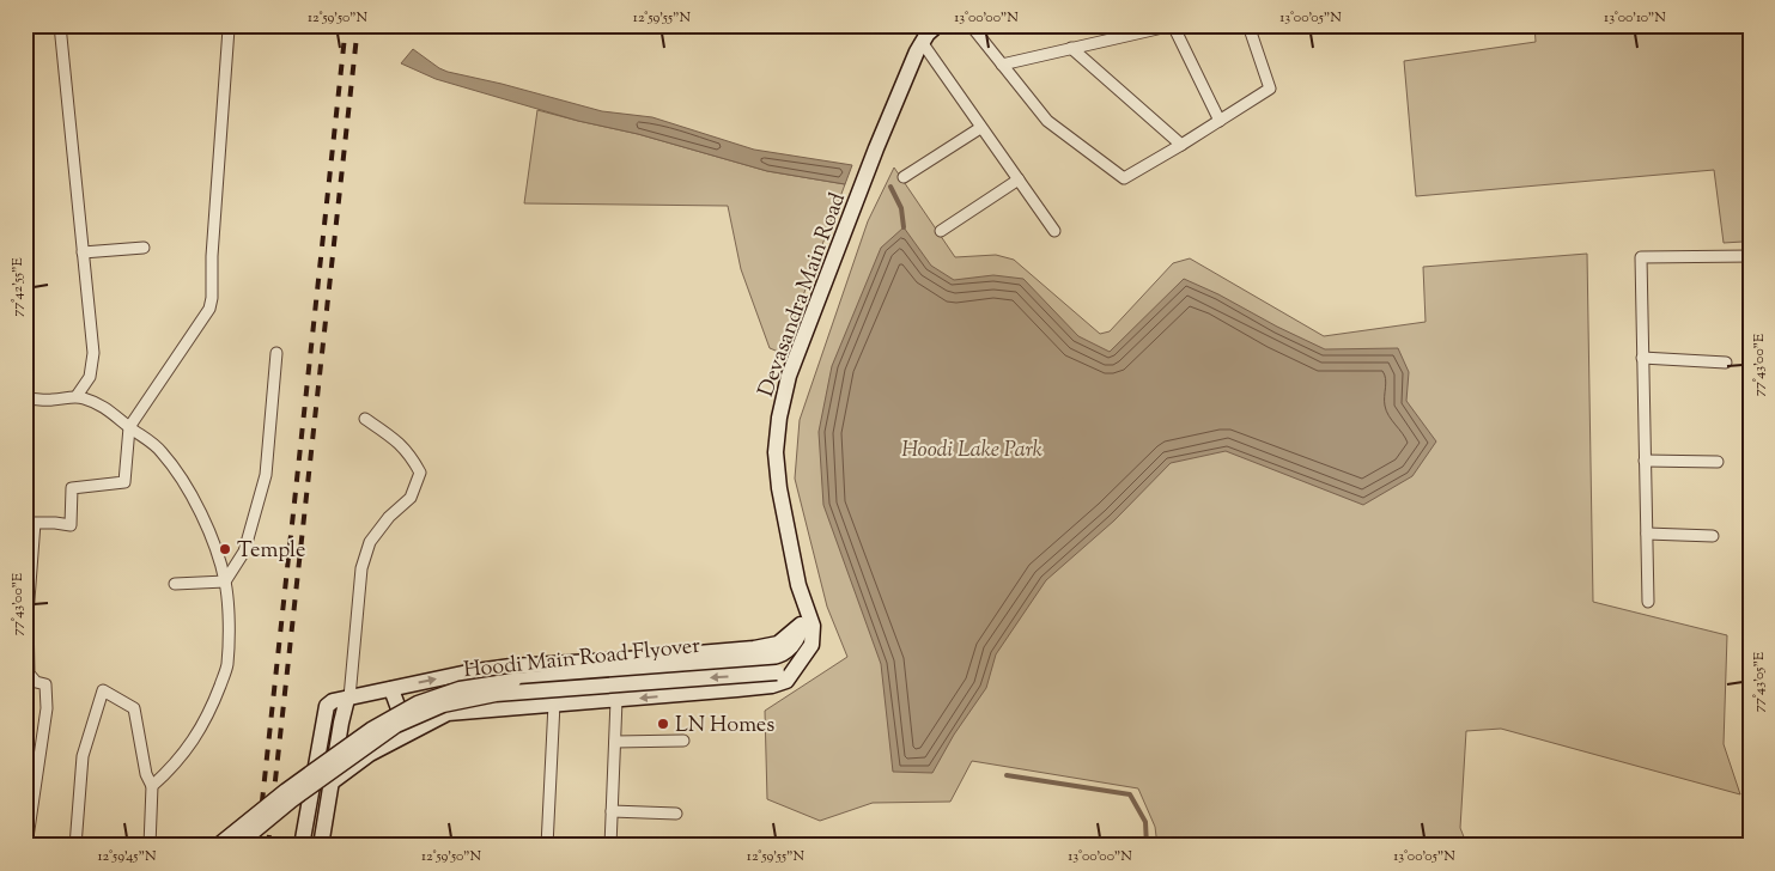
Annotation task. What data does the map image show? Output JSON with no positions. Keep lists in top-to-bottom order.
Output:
{
  "streets": {
    "main road": ["Devasandra Main Road", "Hoodi Main Road Flyover"]
  },
  "crossings": [
    ["Devasandra Main Road", "Hoodi Main Road Flyover"]
  ],
  "parks": ["Hoodi Lake Park"],
  "places": ["Temple", "LN Homes"],
  "coordinates": [
    "12°59'50\"N",
    "12°59'55\"N",
    "13°00'00\"N",
    "13°00'05\"N",
    "13°00'10\"N",
    "77°42'55\"E",
    "77°43'00\"E",
    "77°43'05\"E",
    "12°59'45\"N"
  ]
}
